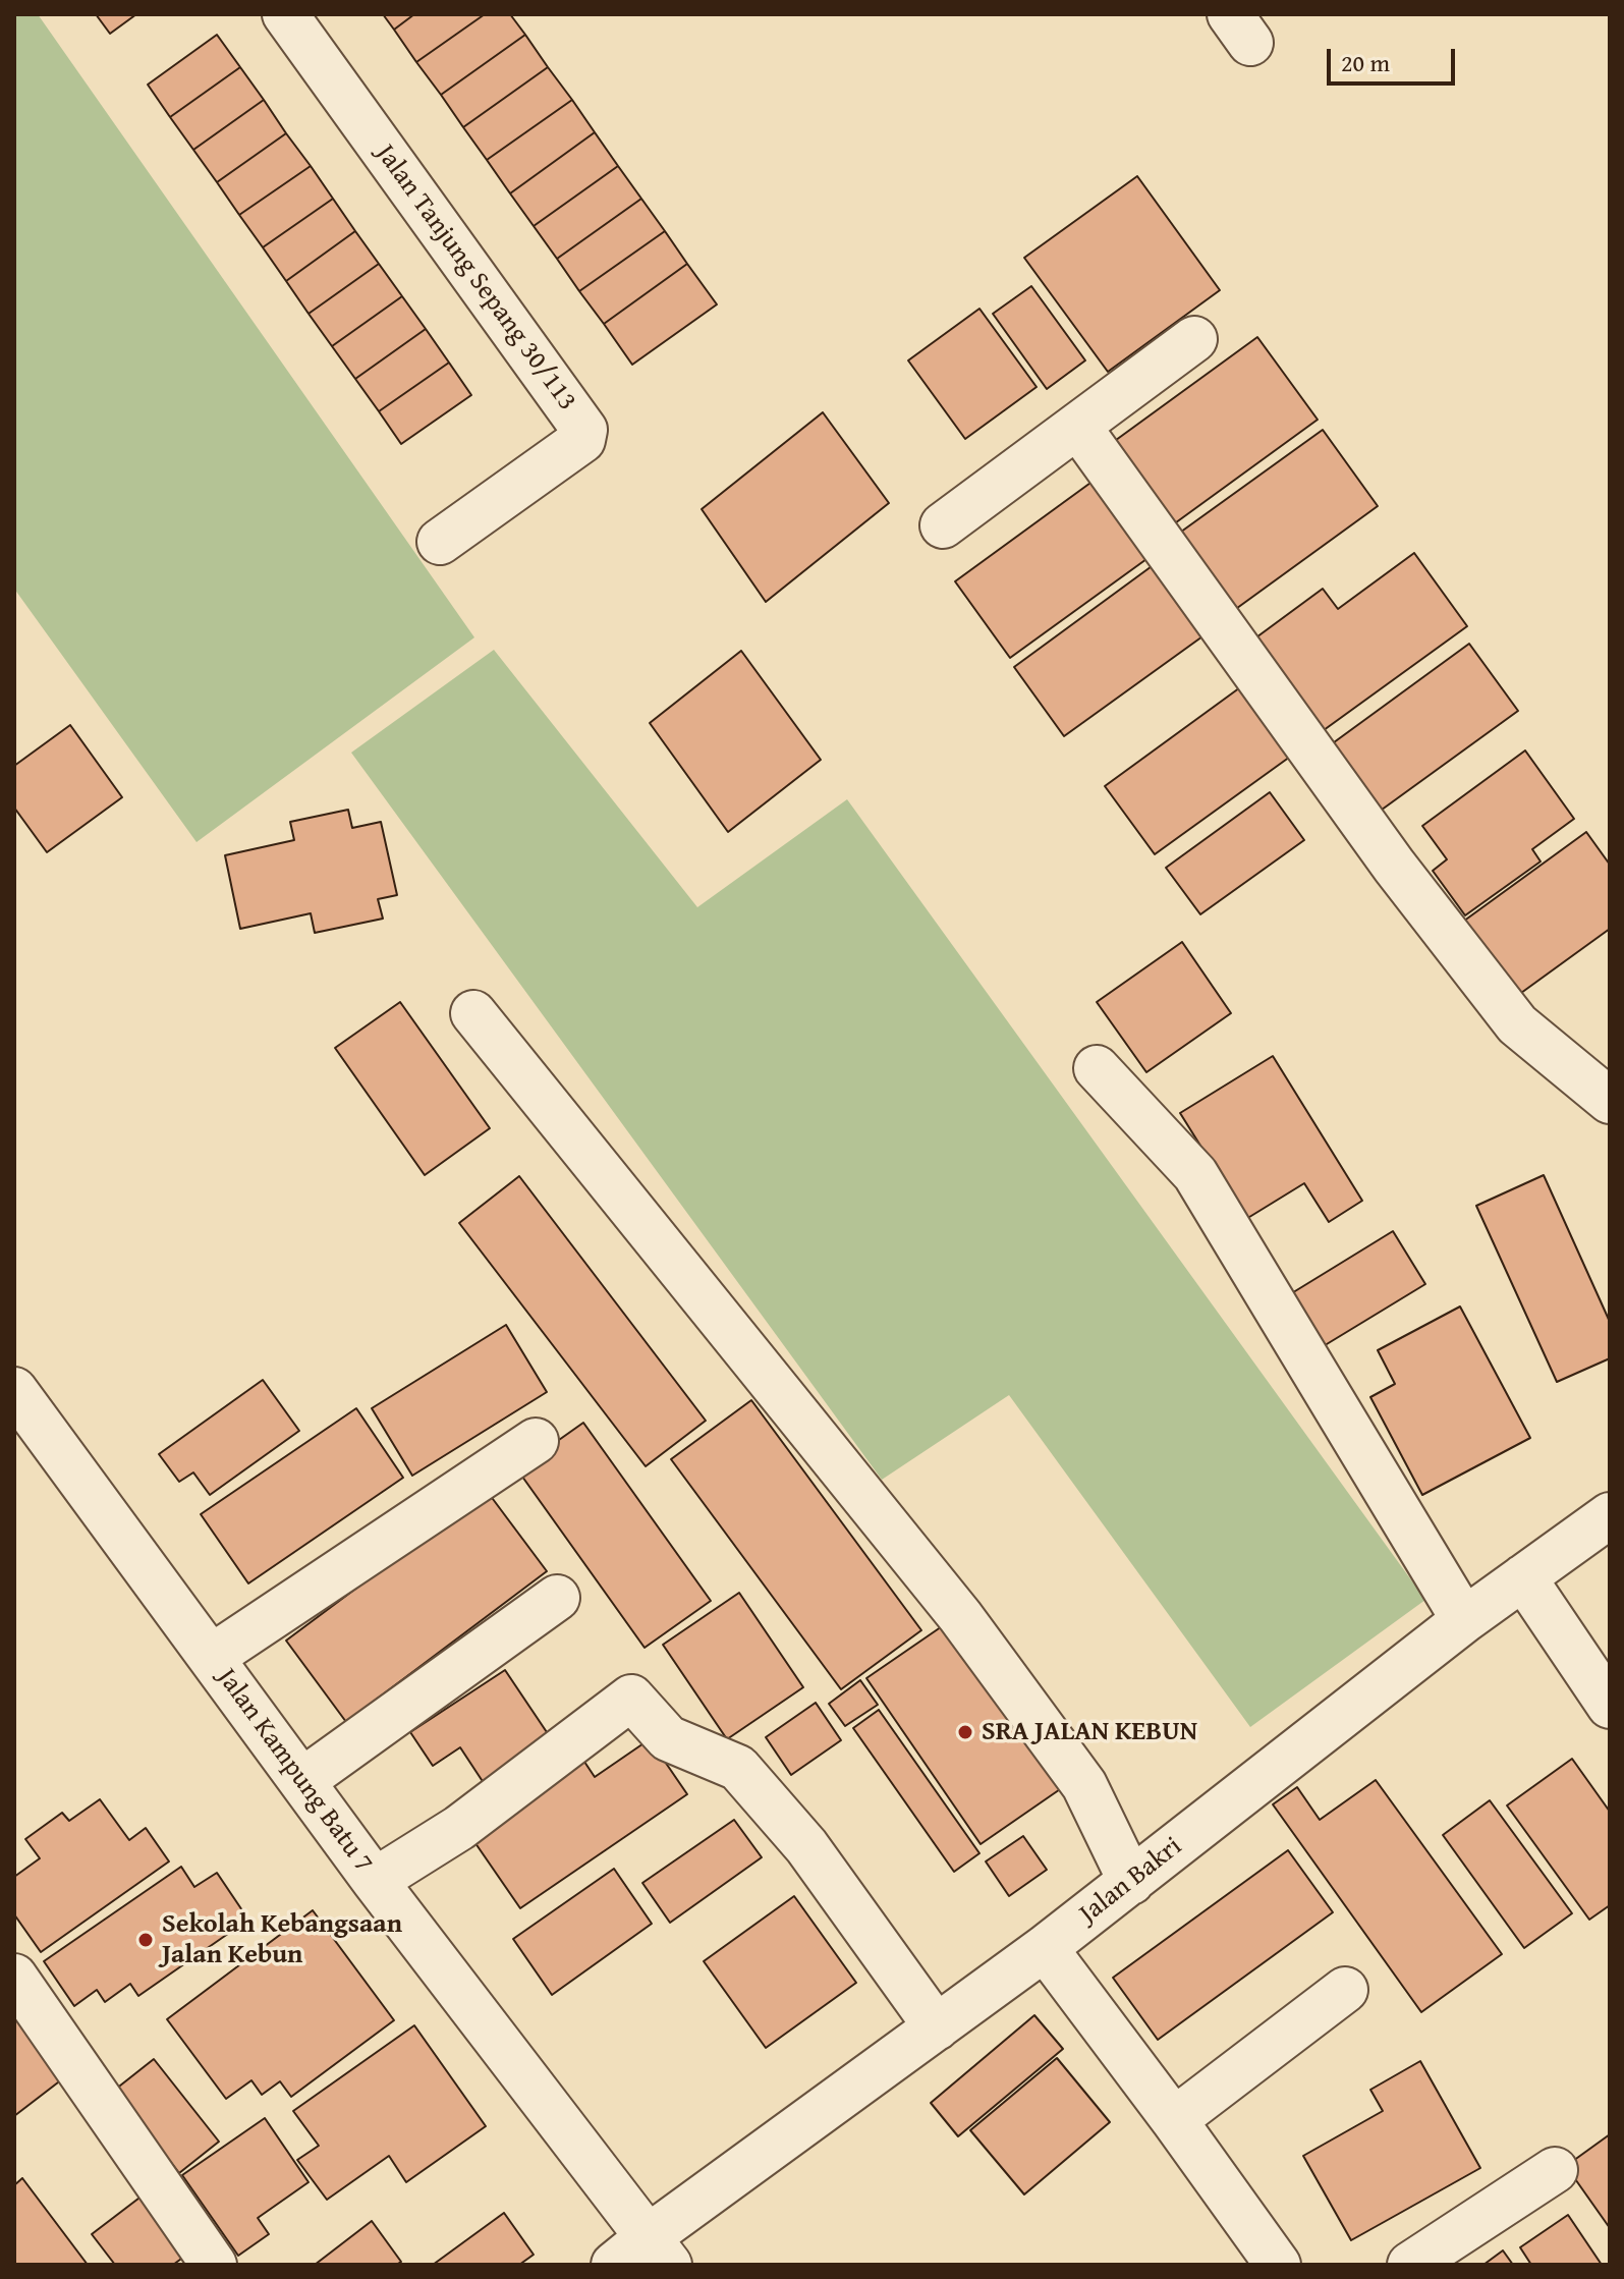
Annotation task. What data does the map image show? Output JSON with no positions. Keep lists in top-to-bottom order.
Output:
{
  "streets": {
    "street": ["Jalan Tanjung Sepang 30/113", "Jalan Kampung Batu 7", "Jalan Bakri"]
  },
  "crossings": [
    ["Jalan Kampung Batu 7", "Jalan Bakri"]
  ],
  "places": ["SRA JALAN KEBUN", "Sekolah Kebangsaan Jalan Kebun"],
  "scale_bar": "20 m"
}
